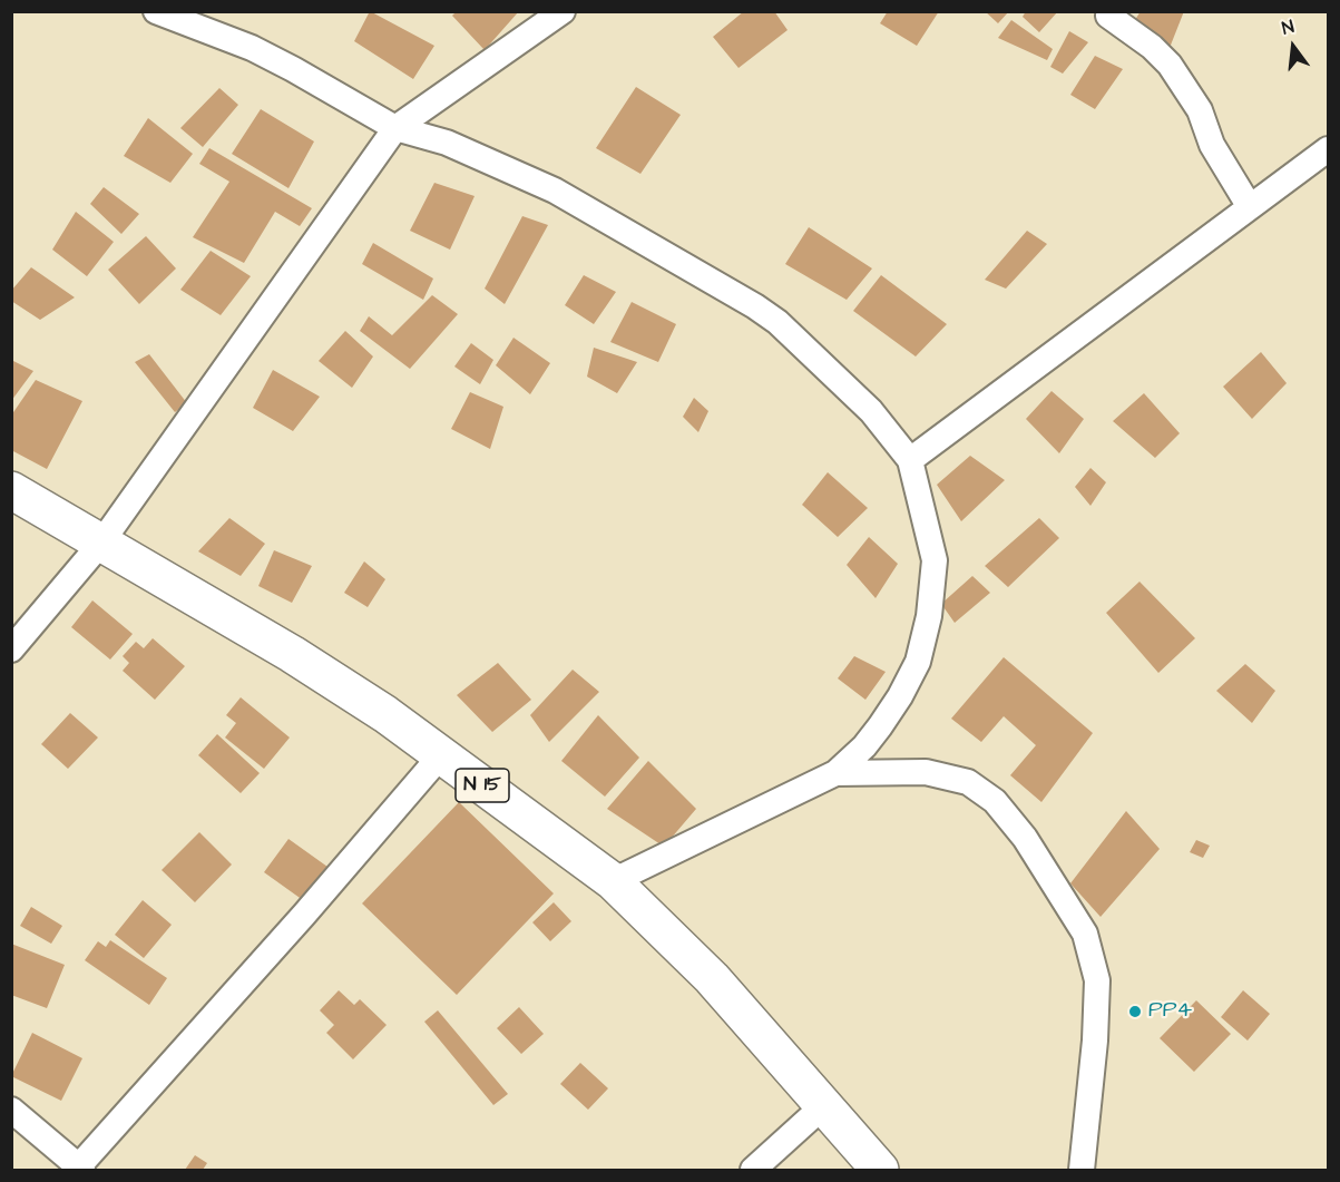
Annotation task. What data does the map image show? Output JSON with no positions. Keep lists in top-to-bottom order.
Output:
{
  "streets": {
    "highway": ["N 15"]
  },
  "places": ["PP4"],
  "north": "top"
}
